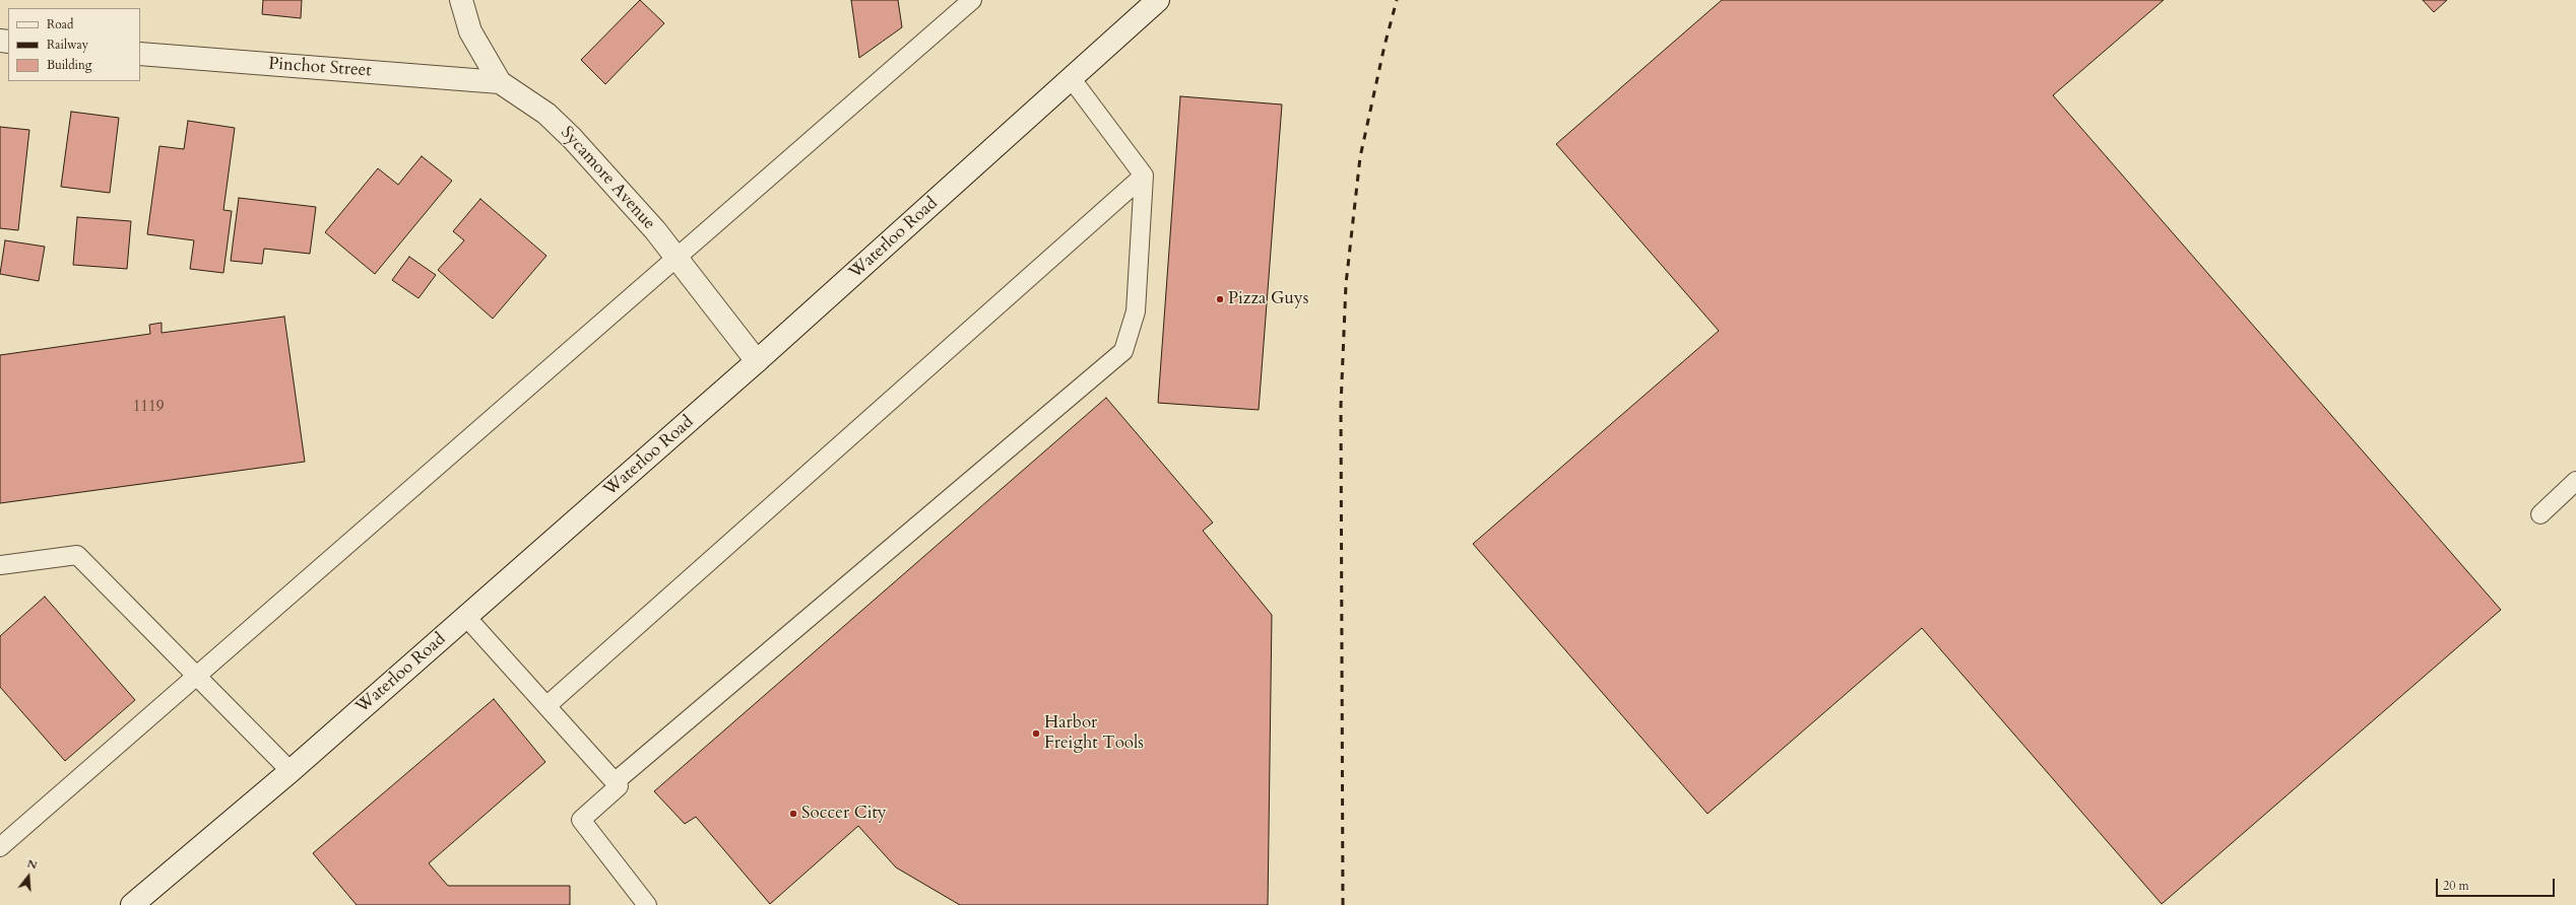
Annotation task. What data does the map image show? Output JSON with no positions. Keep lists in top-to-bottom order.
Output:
{
  "streets": {
    "main road": ["Pinchot Street", "Sycamore Avenue", "Waterloo Road"]
  },
  "crossings": [
    ["Pinchot Street", "Sycamore Avenue"],
    ["Sycamore Avenue", "Waterloo Road"]
  ],
  "places": ["Pizza Guys", "Harbor Freight Tools", "Soccer City"],
  "house_numbers": ["1119"],
  "legend": ["Road", "Railway", "Building"],
  "scale_bar": "20 m",
  "north": "top"
}
